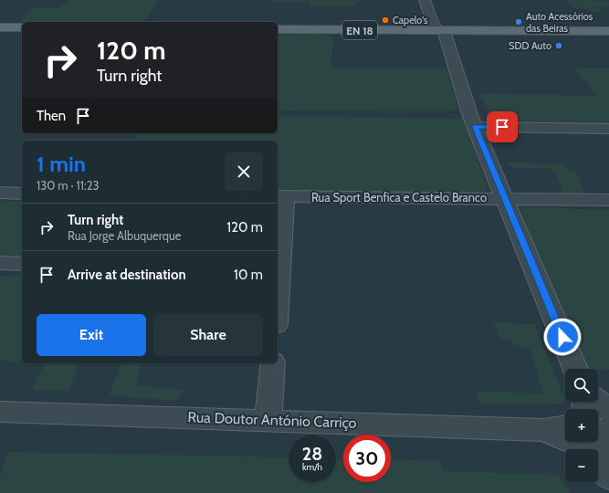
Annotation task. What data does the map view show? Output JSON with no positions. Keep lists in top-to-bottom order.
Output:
{
  "streets": {
    "main road": ["EN 18"],
    "street": ["Rua Sport Benfica e Castelo Branco", "Rua Doutor António Carriço"]
  },
  "places": ["Capelo's", "Auto Acessórios das Beiras", "SDD Auto"],
  "page": {
    "turn": ["120 m", "Turn right"],
    "then": "Then",
    "heading": ["1 min", "130 m · 11:23"],
    "list": [
      {
        "name": "Turn right",
        "note": "Rua Jorge Albuquerque",
        "value": "120 m"
      },
      {
        "name": "Arrive at destination",
        "value": "10 m"
      }
    ],
    "buttons": ["Exit", "Share"],
    "map_buttons": ["+", "−"],
    "speed": "28 km/h",
    "limit": "30"
  }
}
